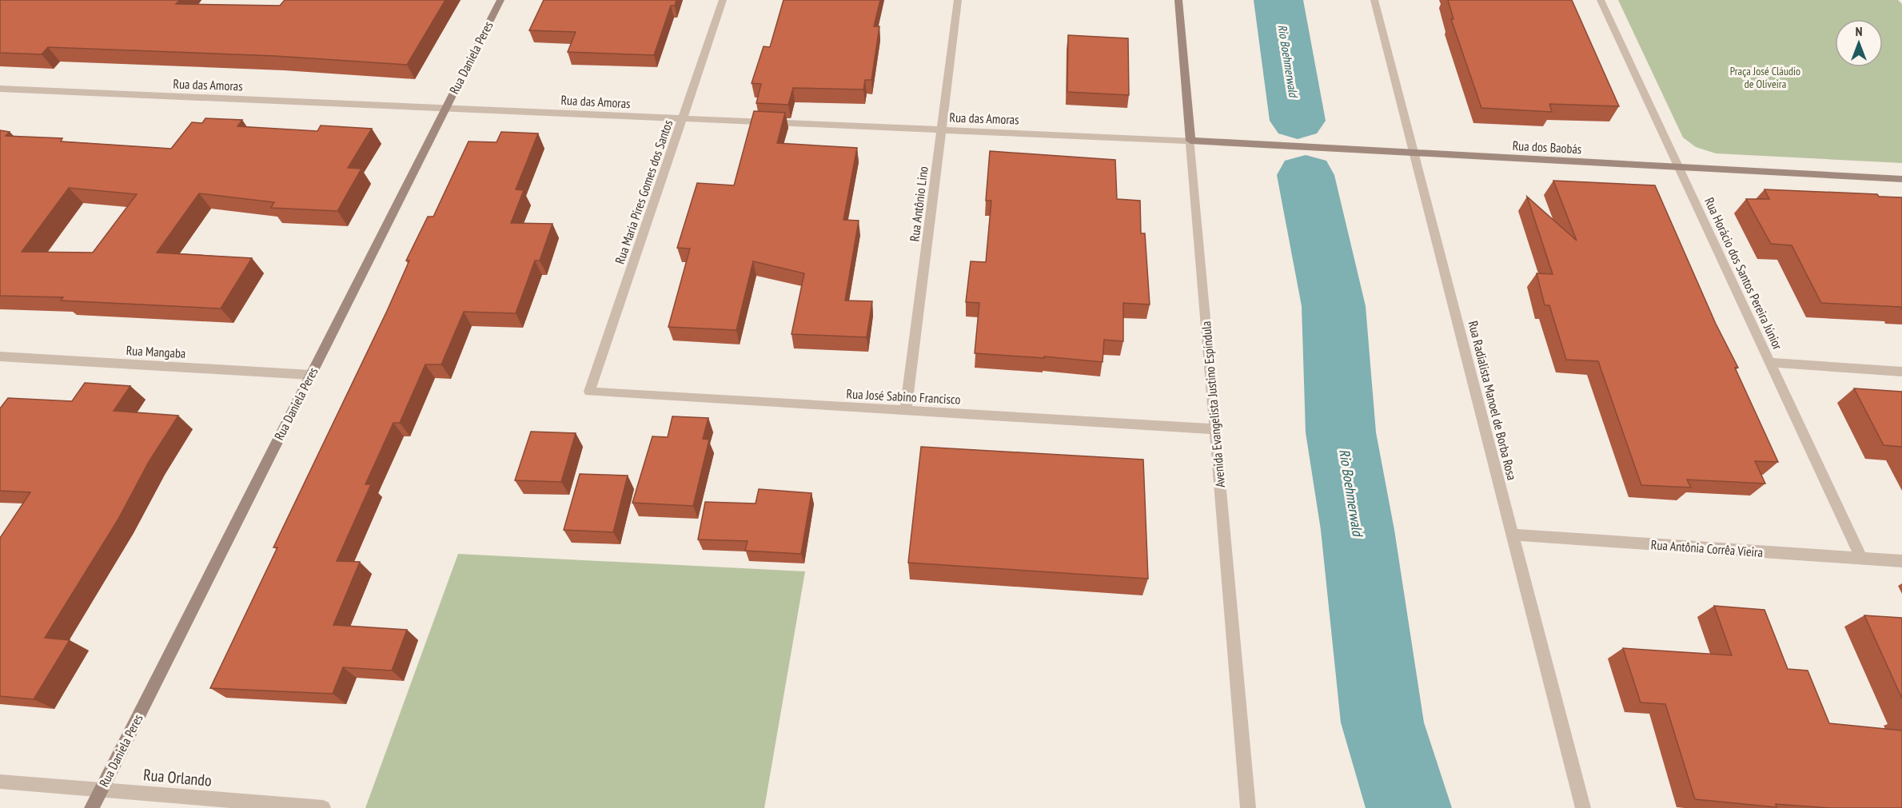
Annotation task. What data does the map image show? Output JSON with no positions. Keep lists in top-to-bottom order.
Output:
{
  "streets": {
    "street": [
      "Rua Daniela Peres",
      "Rua das Amoras",
      "Rua dos Baobás",
      "Rua Maria Pires Gomes dos Santos",
      "Rua Antônio Lino",
      "Rua Horácio dos Santos Pereira Júnior",
      "Rua Mangaba",
      "Rua José Sabino Francisco",
      "Rua Radialista Manoel de Borba Rosa",
      "Avenida Evangelista Justino Espíndula",
      "Rua Antônia Corrêa Vieira",
      "Rua Orlando"
    ]
  },
  "crossings": [
    ["Rua Daniela Peres", "Rua das Amoras"],
    ["Rua Daniela Peres", "Rua Mangaba"],
    ["Rua Daniela Peres", "Rua Orlando"],
    ["Rua das Amoras", "Rua dos Baobás"],
    ["Rua das Amoras", "Rua Maria Pires Gomes dos Santos"],
    ["Rua das Amoras", "Rua Antônio Lino"],
    ["Rua das Amoras", "Avenida Evangelista Justino Espíndula"],
    ["Rua dos Baobás", "Rua Horácio dos Santos Pereira Júnior"],
    ["Rua dos Baobás", "Rua Radialista Manoel de Borba Rosa"],
    ["Rua dos Baobás", "Avenida Evangelista Justino Espíndula"],
    ["Rua Maria Pires Gomes dos Santos", "Rua José Sabino Francisco"],
    ["Rua Antônio Lino", "Rua José Sabino Francisco"],
    ["Rua Horácio dos Santos Pereira Júnior", "Rua Antônia Corrêa Vieira"],
    ["Rua José Sabino Francisco", "Avenida Evangelista Justino Espíndula"],
    ["Rua Radialista Manoel de Borba Rosa", "Rua Antônia Corrêa Vieira"]
  ],
  "water": ["Rio Boehmerwald"],
  "parks": ["Praça José Cláudio de Oliveira"],
  "north": "top"
}
